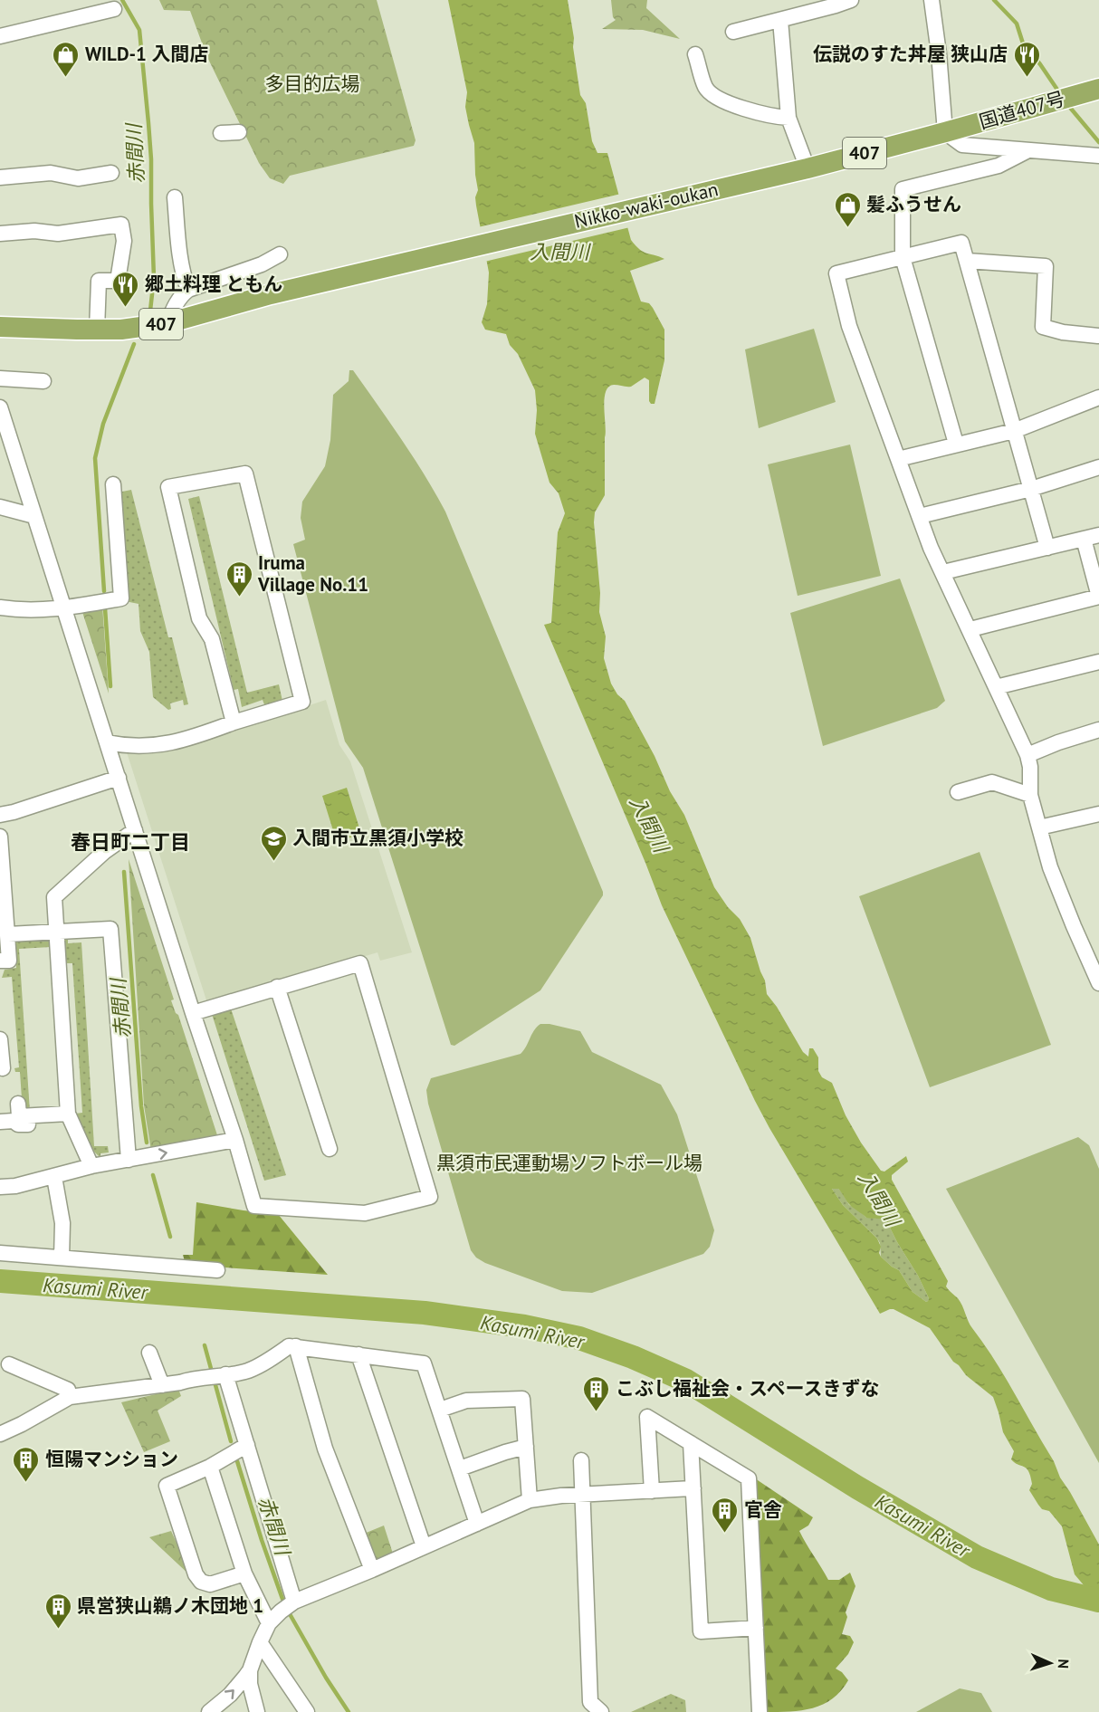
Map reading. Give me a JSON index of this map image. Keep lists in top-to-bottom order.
{
  "streets": {
    "highway": ["国道407号", "407", "Nikko-waki-oukan"]
  },
  "crossings": [
    ["国道407号", "Nikko-waki-oukan"]
  ],
  "districts": ["春日町二丁目"],
  "water": ["赤間川", "入間川", "Kasumi River"],
  "parks": ["多目的広場", "黒須市民運動場ソフトボール場"],
  "places": {
    "shop": ["WILD-1 入間店", "髪ふうせん"],
    "restaurant": ["伝説のすた丼屋 狭山店", "郷土料理 ともん"],
    "building": [
      "Iruma Village No.11",
      "こぶし福祉会・スペースきずな",
      "恒陽マンション",
      "官舎",
      "県営狭山鵜ノ木団地 1"
    ],
    "school or university": ["入間市立黒須小学校"]
  },
  "north": "right"
}
